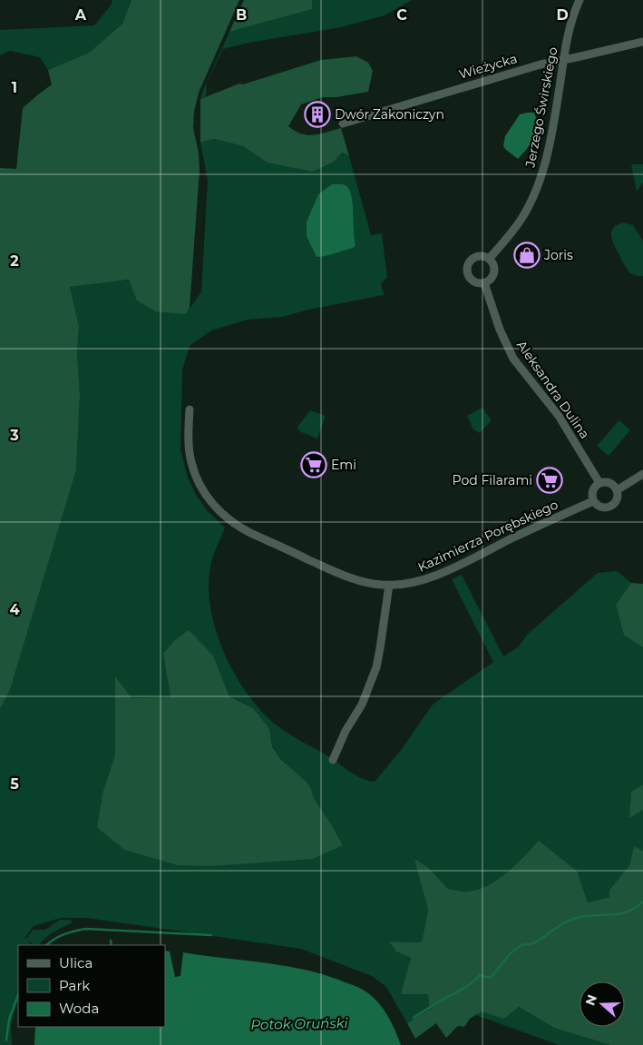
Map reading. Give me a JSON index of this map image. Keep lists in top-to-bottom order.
{
  "streets": {
    "street": [
      "Wieżycka",
      "Jerzego Świrskiego",
      "Aleksandra Dulina",
      "Kazimierza Porębskiego"
    ]
  },
  "crossings": [
    ["Wieżycka", "Jerzego Świrskiego"],
    ["Jerzego Świrskiego", "Aleksandra Dulina"],
    ["Aleksandra Dulina", "Kazimierza Porębskiego"]
  ],
  "water": ["Potok Oruński"],
  "places": {
    "building": ["Dwór Zakoniczyn"],
    "shop": ["Joris"],
    "supermarket": ["Emi", "Pod Filarami"]
  },
  "legend": ["Ulica", "Park", "Woda"],
  "north": "left",
  "grid": {
    "columns": [
      "A",
      "B",
      "C",
      "D"
    ],
    "rows": [
      "1",
      "2",
      "3",
      "4",
      "5"
    ]
  }
}
